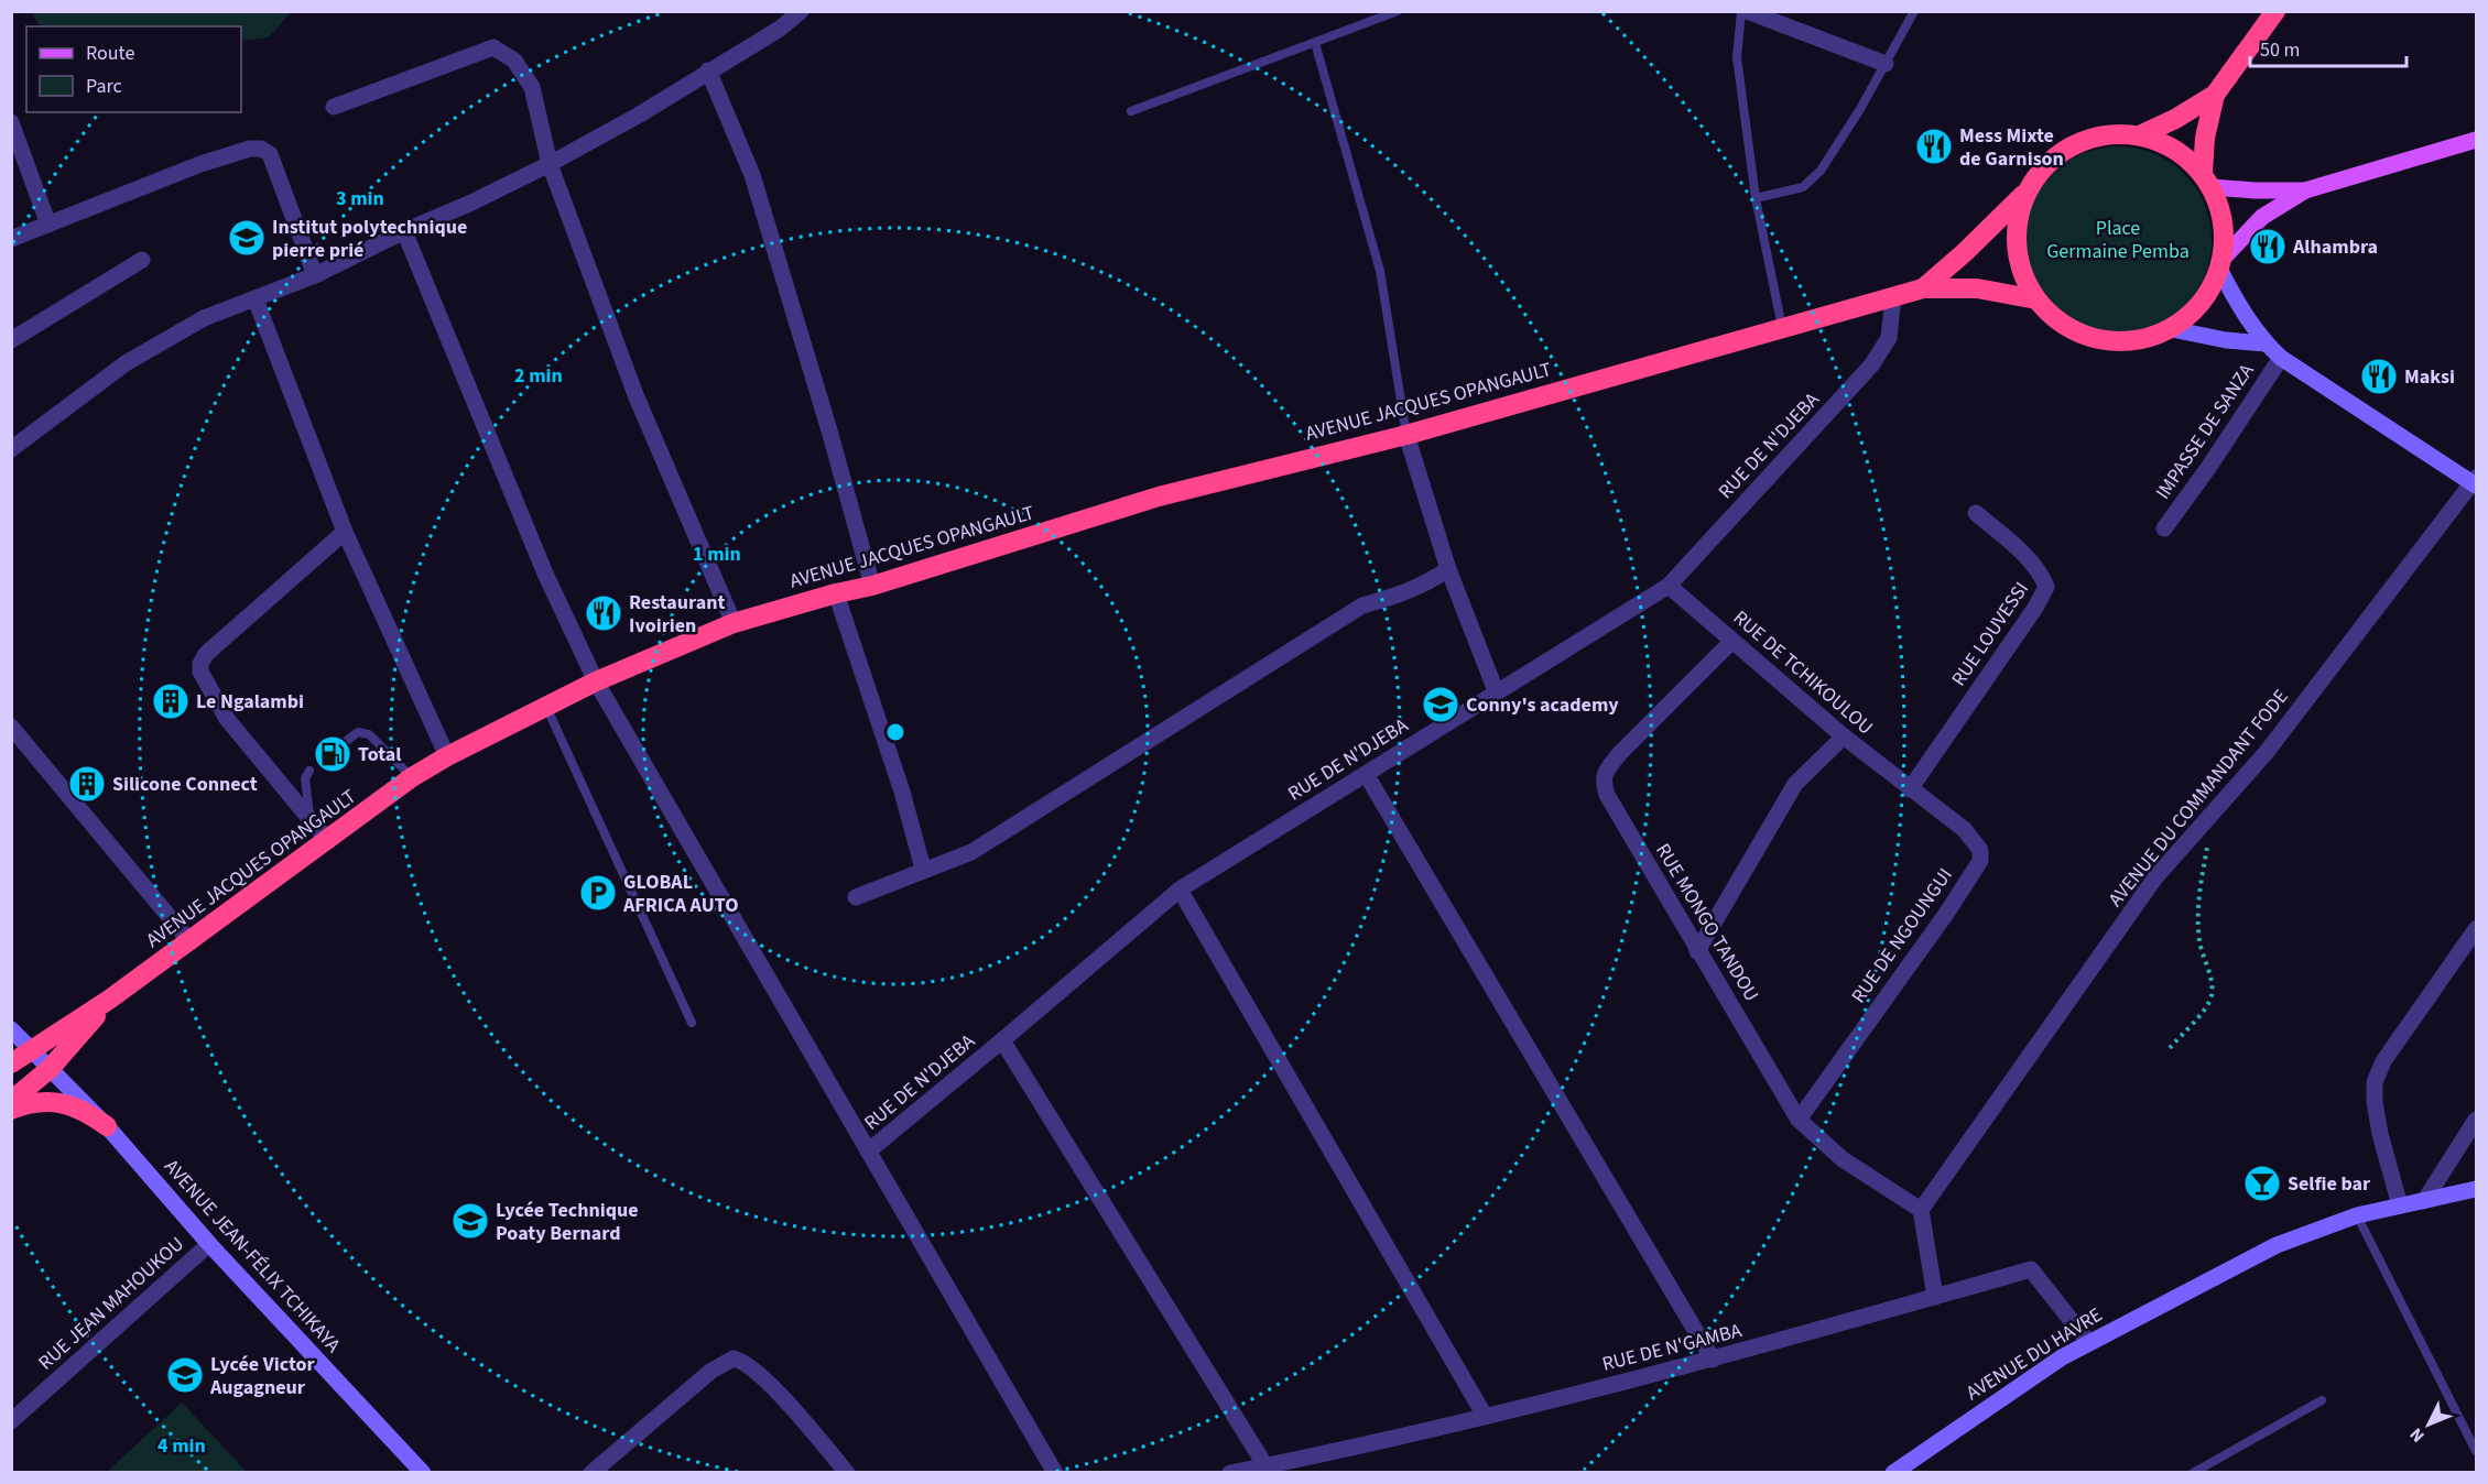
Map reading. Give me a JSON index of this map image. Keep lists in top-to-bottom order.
{
  "streets": {
    "highway": ["AVENUE JACQUES OPANGAULT"],
    "street": [
      "IMPASSE DE SANZA",
      "RUE DE N'DJEBA",
      "RUE LOUVESSI",
      "RUE DE TCHIKOULOU",
      "AVENUE DU COMMANDANT FODE",
      "RUE MONGO TANDOU",
      "RUE DE NGOUNGUI",
      "AVENUE JEAN-FÉLIX TCHIKAYA",
      "RUE JEAN MAHOUKOU",
      "RUE DE N'GAMBA",
      "AVENUE DU HAVRE"
    ]
  },
  "crossings": [
    ["AVENUE JACQUES OPANGAULT", "RUE DE N'DJEBA"],
    ["AVENUE JACQUES OPANGAULT", "AVENUE JEAN-FÉLIX TCHIKAYA"],
    ["RUE DE N'DJEBA", "RUE DE TCHIKOULOU"],
    ["RUE LOUVESSI", "RUE DE TCHIKOULOU"],
    ["RUE LOUVESSI", "RUE DE NGOUNGUI"],
    ["RUE DE TCHIKOULOU", "RUE MONGO TANDOU"],
    ["RUE DE TCHIKOULOU", "RUE DE NGOUNGUI"],
    ["AVENUE DU COMMANDANT FODE", "RUE MONGO TANDOU"],
    ["RUE MONGO TANDOU", "RUE DE NGOUNGUI"],
    ["AVENUE JEAN-FÉLIX TCHIKAYA", "RUE JEAN MAHOUKOU"],
    ["RUE DE N'GAMBA", "AVENUE DU HAVRE"]
  ],
  "parks": ["Place Germaine Pemba"],
  "places": {
    "restaurant": [
      "Mess Mixte de Garnison",
      "Alhambra",
      "Maksi",
      "Restaurant Ivoirien"
    ],
    "school or university": [
      "Institut polytechnique pierre prié",
      "Conny's academy",
      "Lycée Technique Poaty Bernard",
      "Lycée Victor Augagneur"
    ],
    "building": ["Le Ngalambi", "Silicone Connect"],
    "fuel station": ["Total"],
    "parking": ["GLOBAL AFRICA AUTO"],
    "bar": ["Selfie bar"]
  },
  "legend": ["Route", "Parc"],
  "scale_bar": "50 m",
  "north": "bottom left",
  "rings": [
    "3 min",
    "2 min",
    "1 min",
    "4 min"
  ]
}
